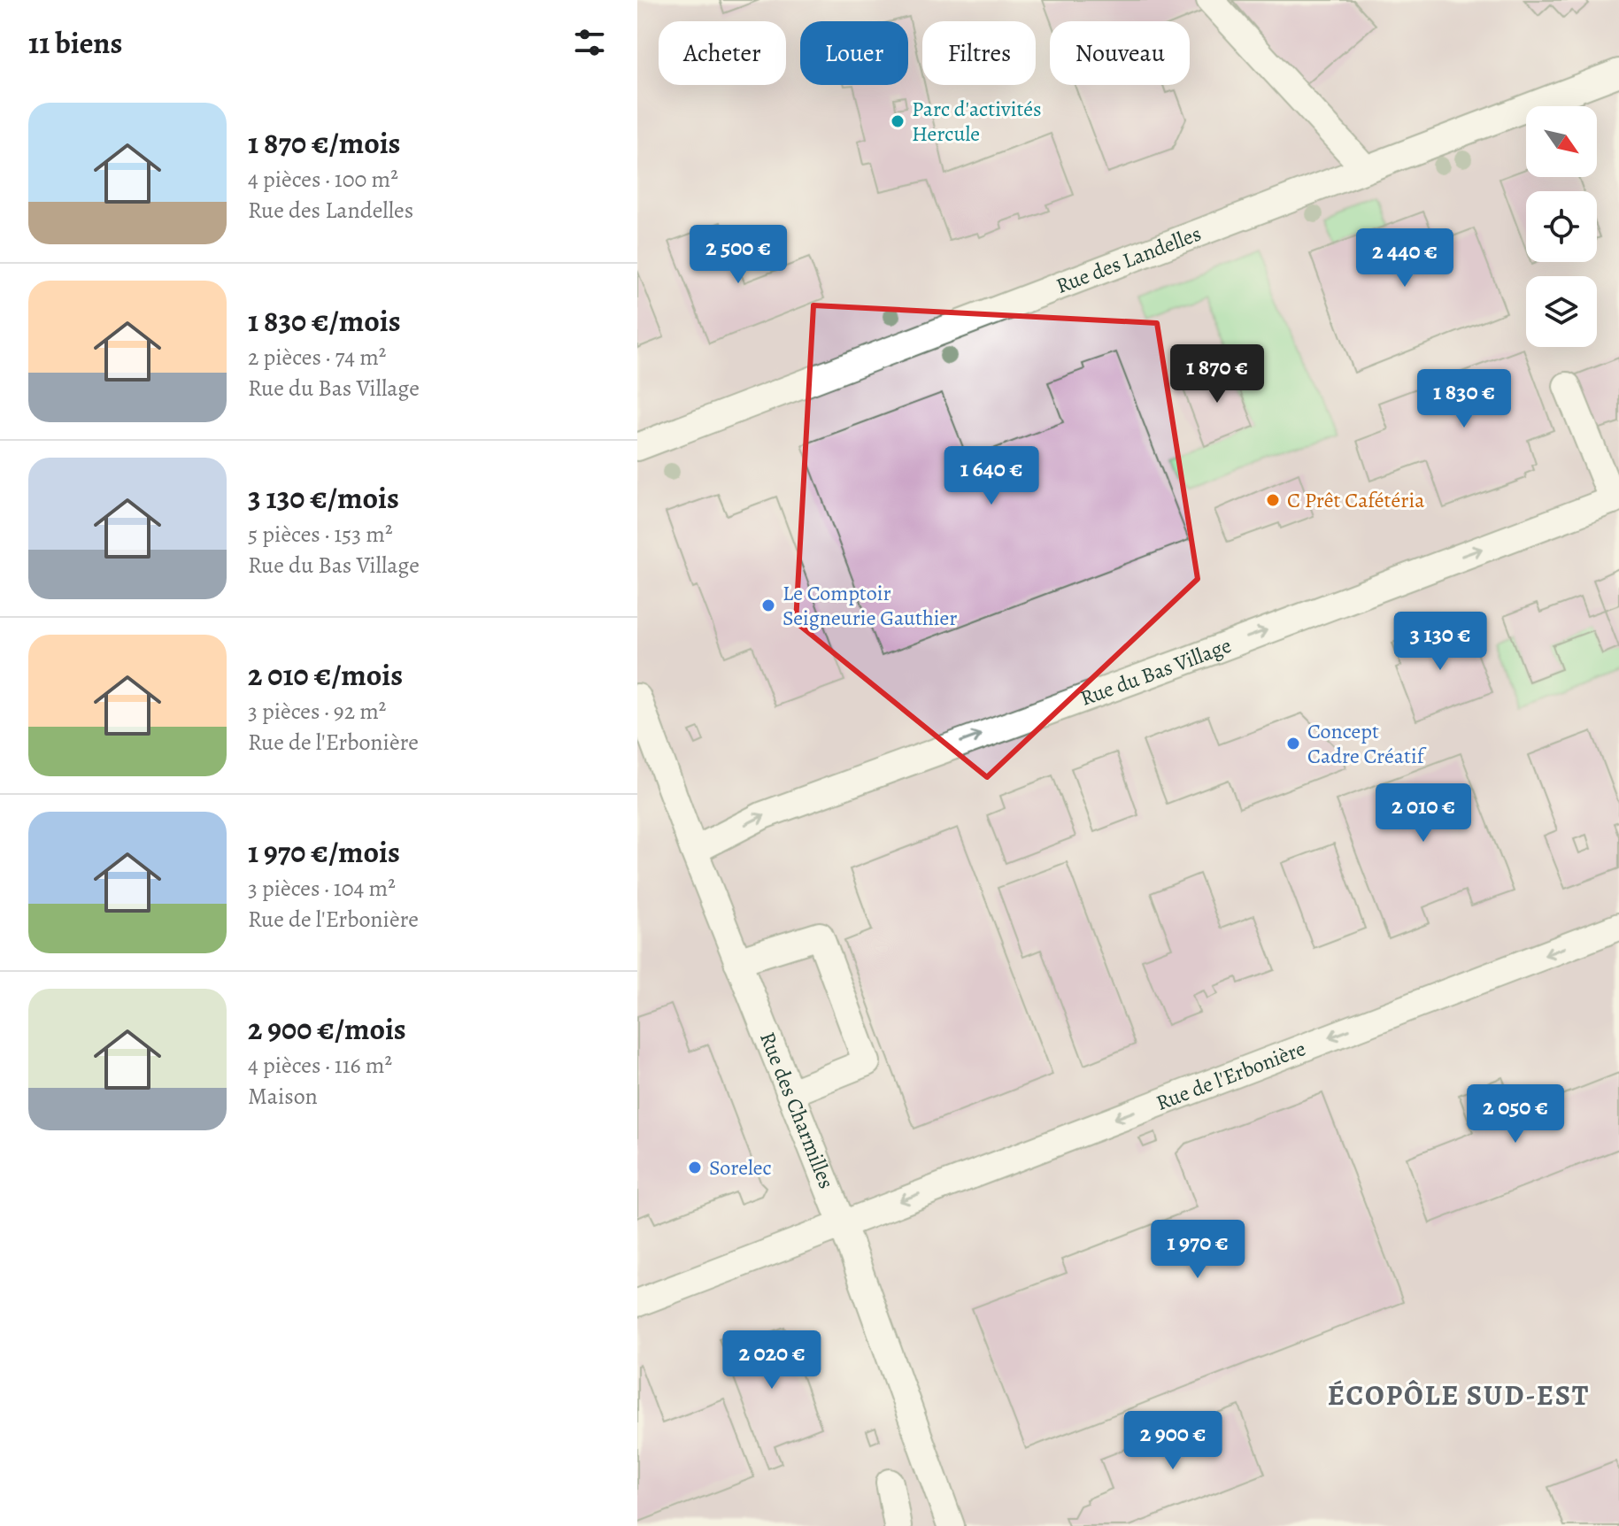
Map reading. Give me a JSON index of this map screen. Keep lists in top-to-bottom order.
{
  "streets": {
    "street": [
      "Rue des Landelles",
      "Rue du Bas Village",
      "Rue de l'Erbonière",
      "Rue des Charmilles"
    ]
  },
  "crossings": [
    ["Rue du Bas Village", "Rue des Charmilles"],
    ["Rue de l'Erbonière", "Rue des Charmilles"]
  ],
  "one_way": ["Rue du Bas Village", "Rue de l'Erbonière"],
  "districts": ["ÉCOPÔLE SUD-EST"],
  "places": [
    "Parc d'activités Hercule",
    "C Prêt Cafétéria",
    "Le Comptoir Seigneurie Gauthier",
    "Concept Cadre Créatif",
    "Sorelec"
  ],
  "north": "bottom right",
  "page": {
    "heading": "11 biens",
    "chip": [
      "Acheter",
      "Louer",
      "Filtres",
      "Nouveau"
    ],
    "list": [
      {
        "name": "1 870 €/mois",
        "note": "4 pièces · 100 m² · Rue des Landelles"
      },
      {
        "name": "1 830 €/mois",
        "note": "2 pièces · 74 m² · Rue du Bas Village"
      },
      {
        "name": "3 130 €/mois",
        "note": "5 pièces · 153 m² · Rue du Bas Village"
      },
      {
        "name": "2 010 €/mois",
        "note": "3 pièces · 92 m² · Rue de l'Erbonière"
      },
      {
        "name": "1 970 €/mois",
        "note": "3 pièces · 104 m² · Rue de l'Erbonière"
      },
      {
        "name": "2 900 €/mois",
        "note": "4 pièces · 116 m² · Maison"
      }
    ],
    "price": [
      "2 500 €",
      "2 440 €",
      "1 870 €",
      "1 830 €",
      "1 640 €",
      "3 130 €",
      "2 010 €",
      "2 050 €",
      "1 970 €",
      "2 020 €",
      "2 900 €"
    ]
  }
}
